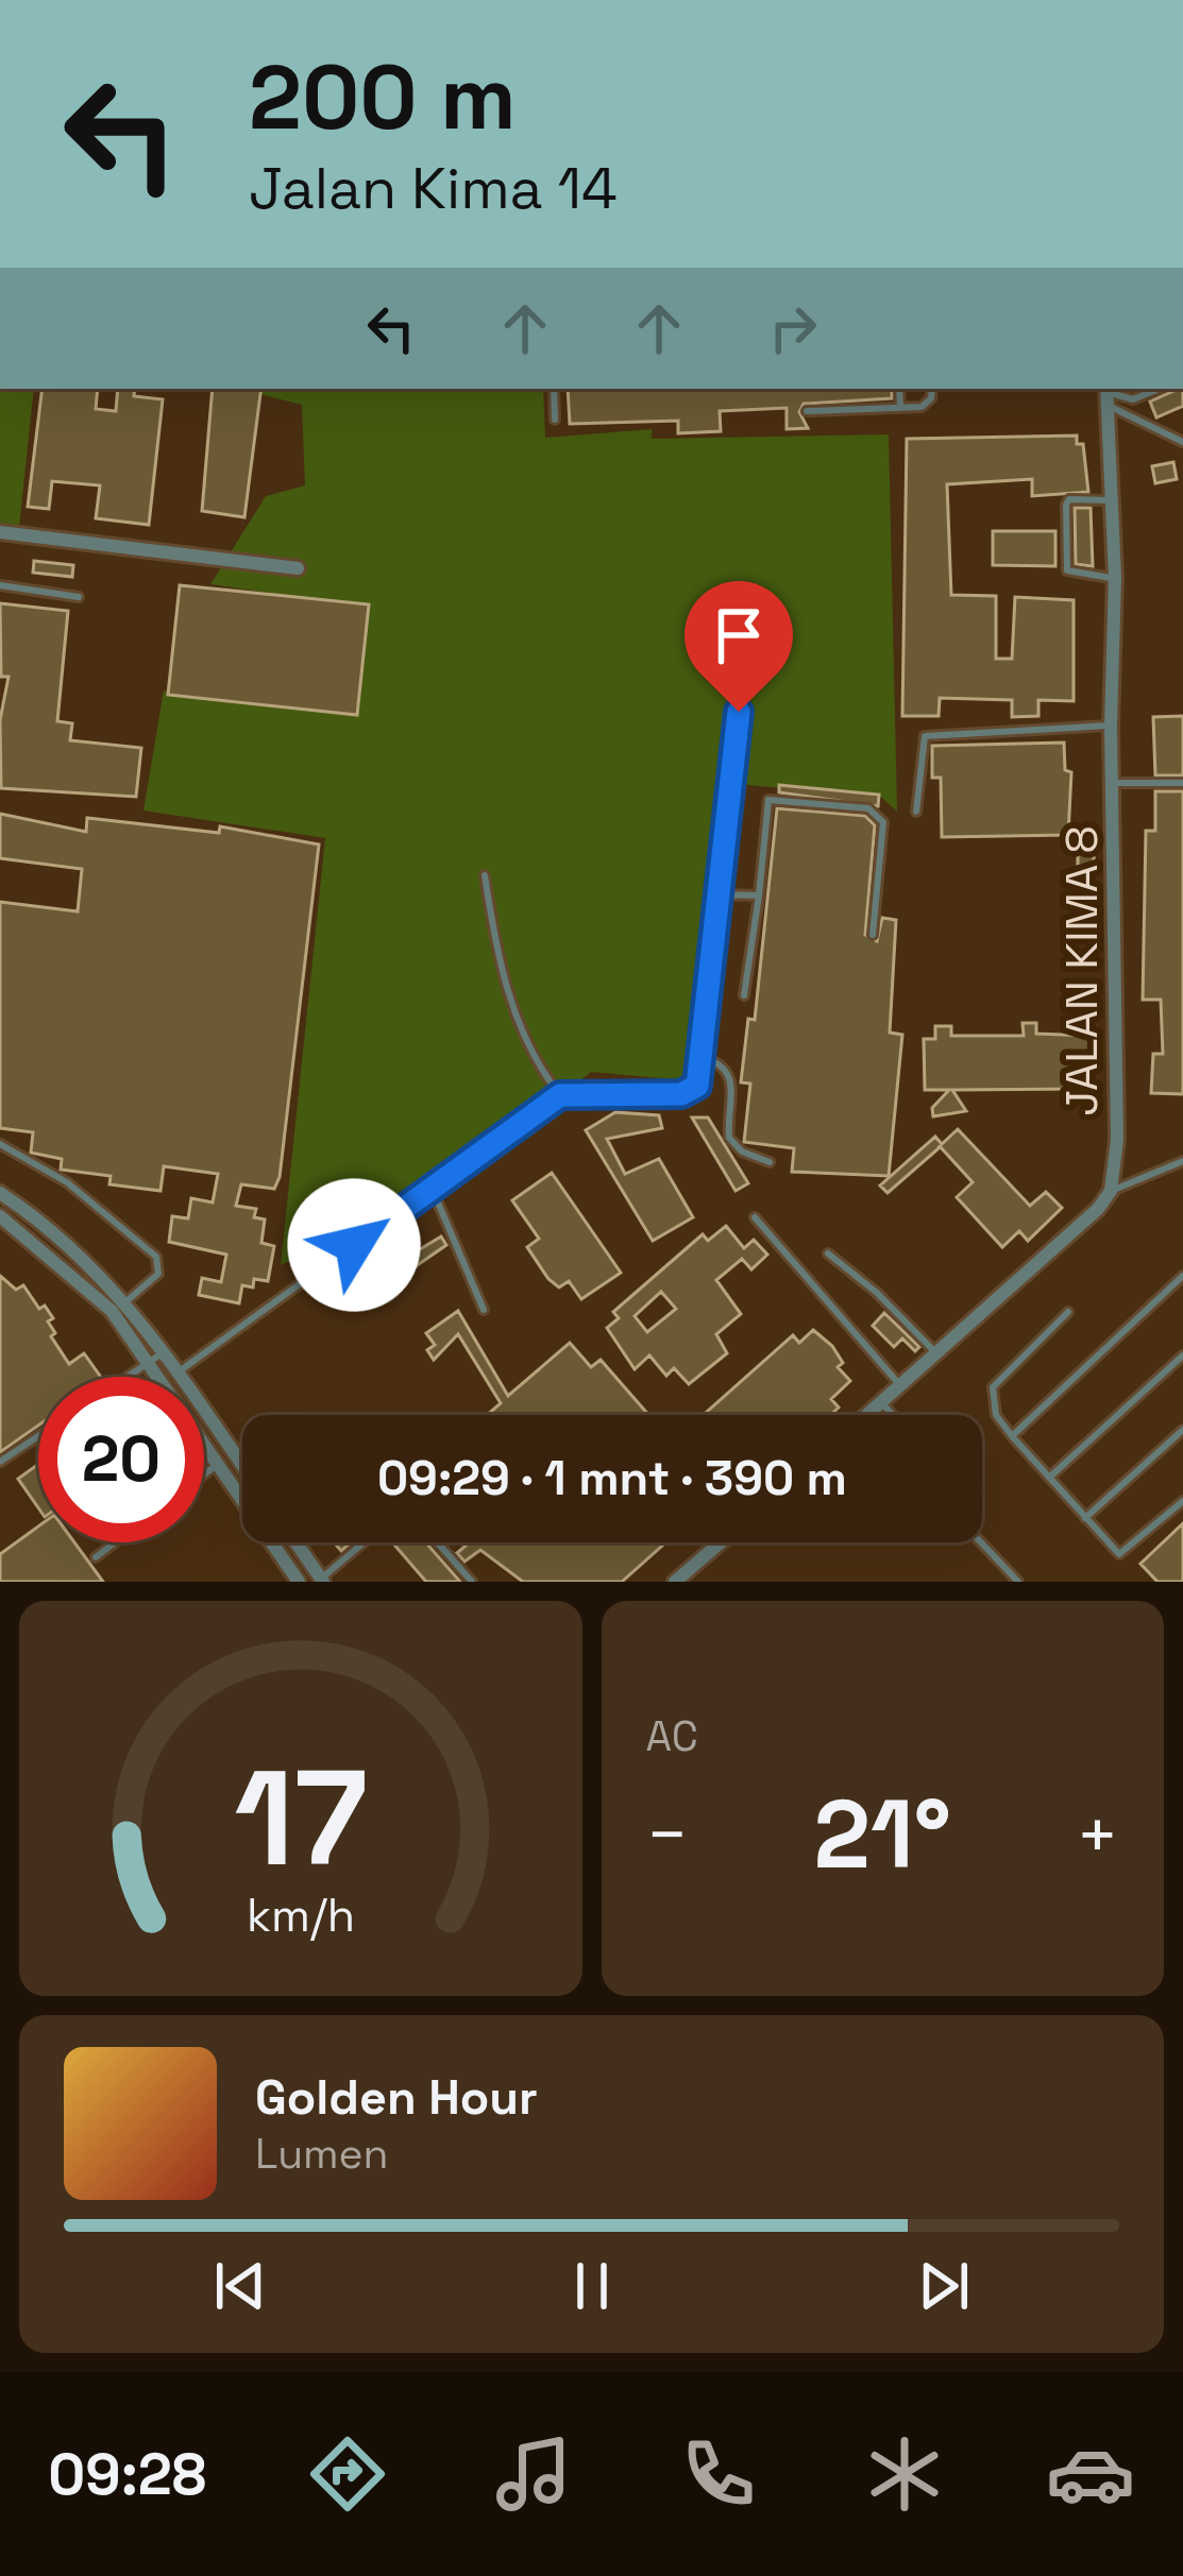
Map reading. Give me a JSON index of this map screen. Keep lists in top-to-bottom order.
{
  "streets": {
    "street": ["JALAN KIMA 8"]
  },
  "page": {
    "turn": ["200 m", "Jalan Kima 14"],
    "limit": "20",
    "trip": "09:29 · 1 mnt · 390 m",
    "tile": "AC",
    "heat": ["−", "21°", "+"],
    "song": ["Golden Hour", "Lumen"],
    "tabs": "09:28",
    "gauge": ["17", "km/h"]
  }
}
